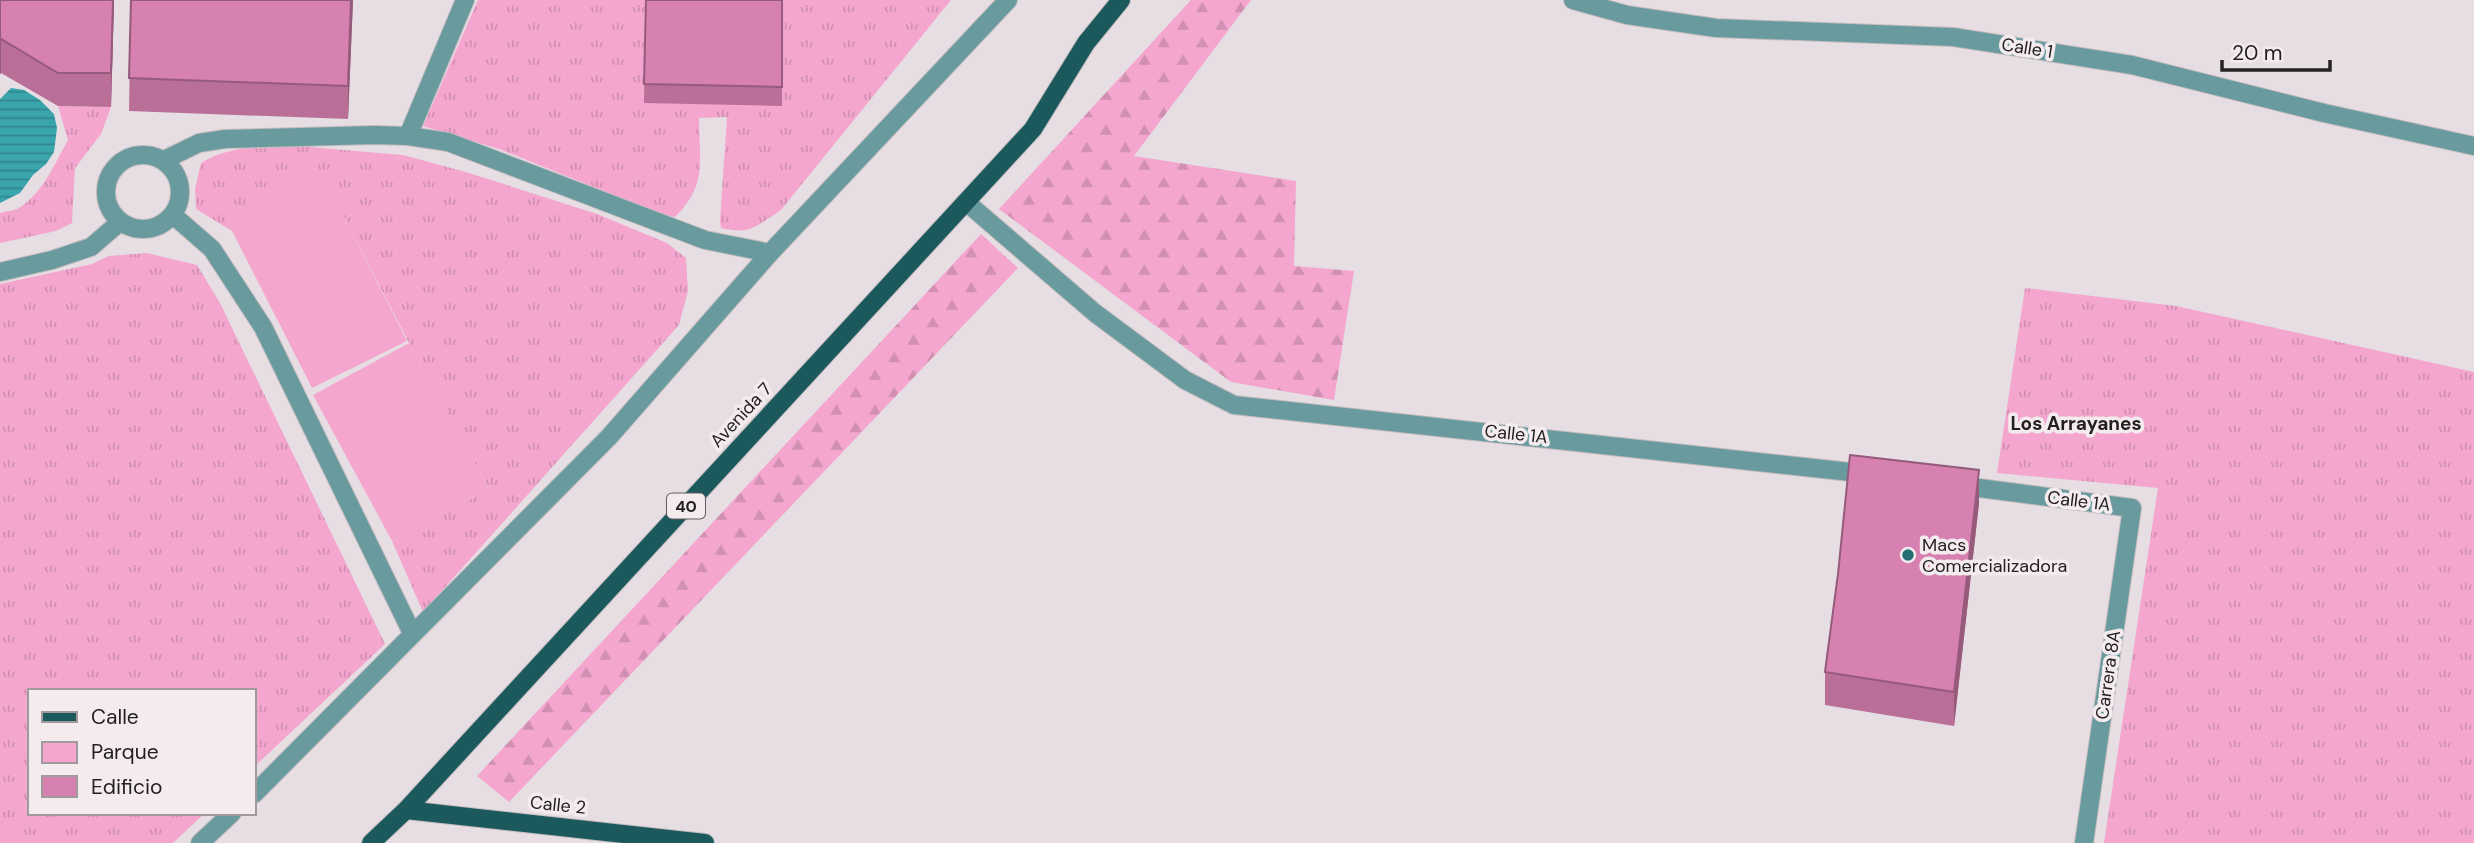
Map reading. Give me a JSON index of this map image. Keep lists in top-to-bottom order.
{
  "streets": {
    "main road": ["Avenida 7", "40", "Calle 2"],
    "street": ["Calle 1", "Calle 1A", "Carrera 8A"]
  },
  "crossings": [
    ["Avenida 7", "Calle 1A"],
    ["Avenida 7", "Calle 2"],
    ["Calle 1A", "Carrera 8A"]
  ],
  "districts": ["Los Arrayanes"],
  "places": ["Macs Comercializadora"],
  "legend": ["Calle", "Parque", "Edificio"],
  "scale_bar": "20 m"
}
